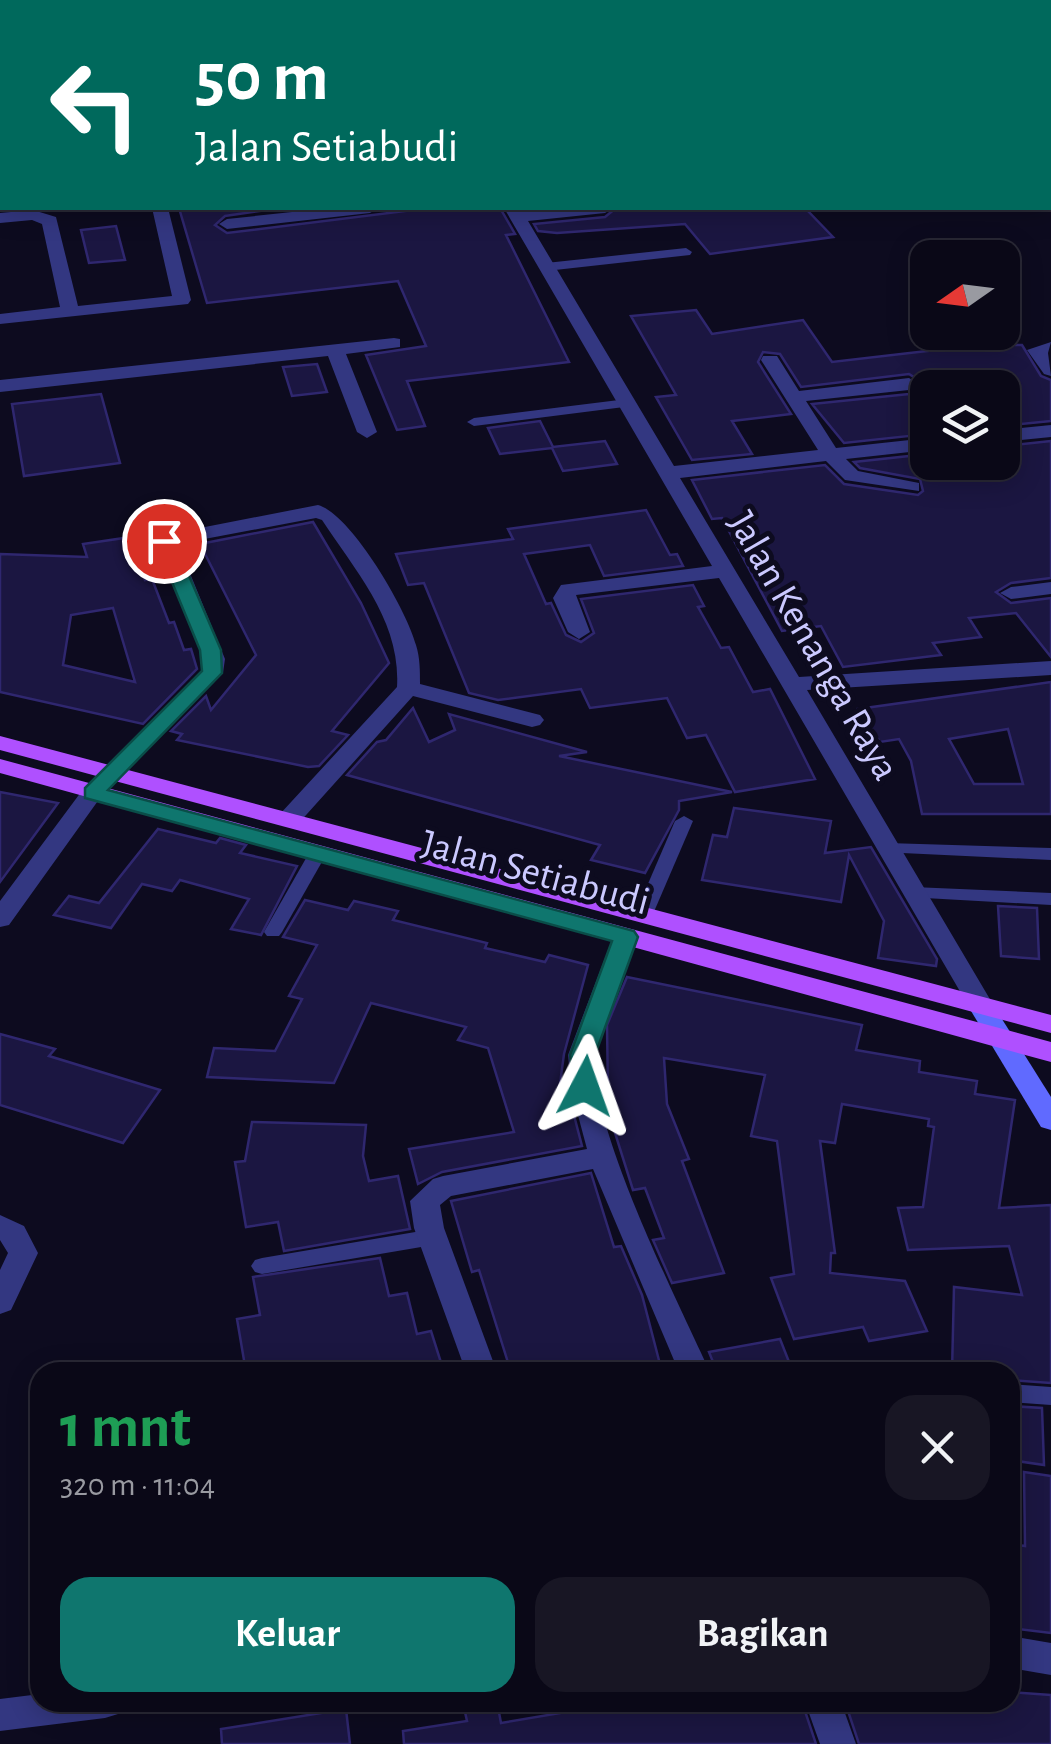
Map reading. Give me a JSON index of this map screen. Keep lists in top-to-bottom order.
{
  "streets": {
    "main road": ["Jalan Setiabudi"],
    "street": ["Jalan Kenanga Raya"]
  },
  "crossings": [
    ["Jalan Kenanga Raya", "Jalan Setiabudi"]
  ],
  "north": "left",
  "page": {
    "turn": ["50 m", "Jalan Setiabudi"],
    "heading": ["1 mnt", "320 m · 11:04"],
    "buttons": ["Keluar", "Bagikan"]
  }
}
